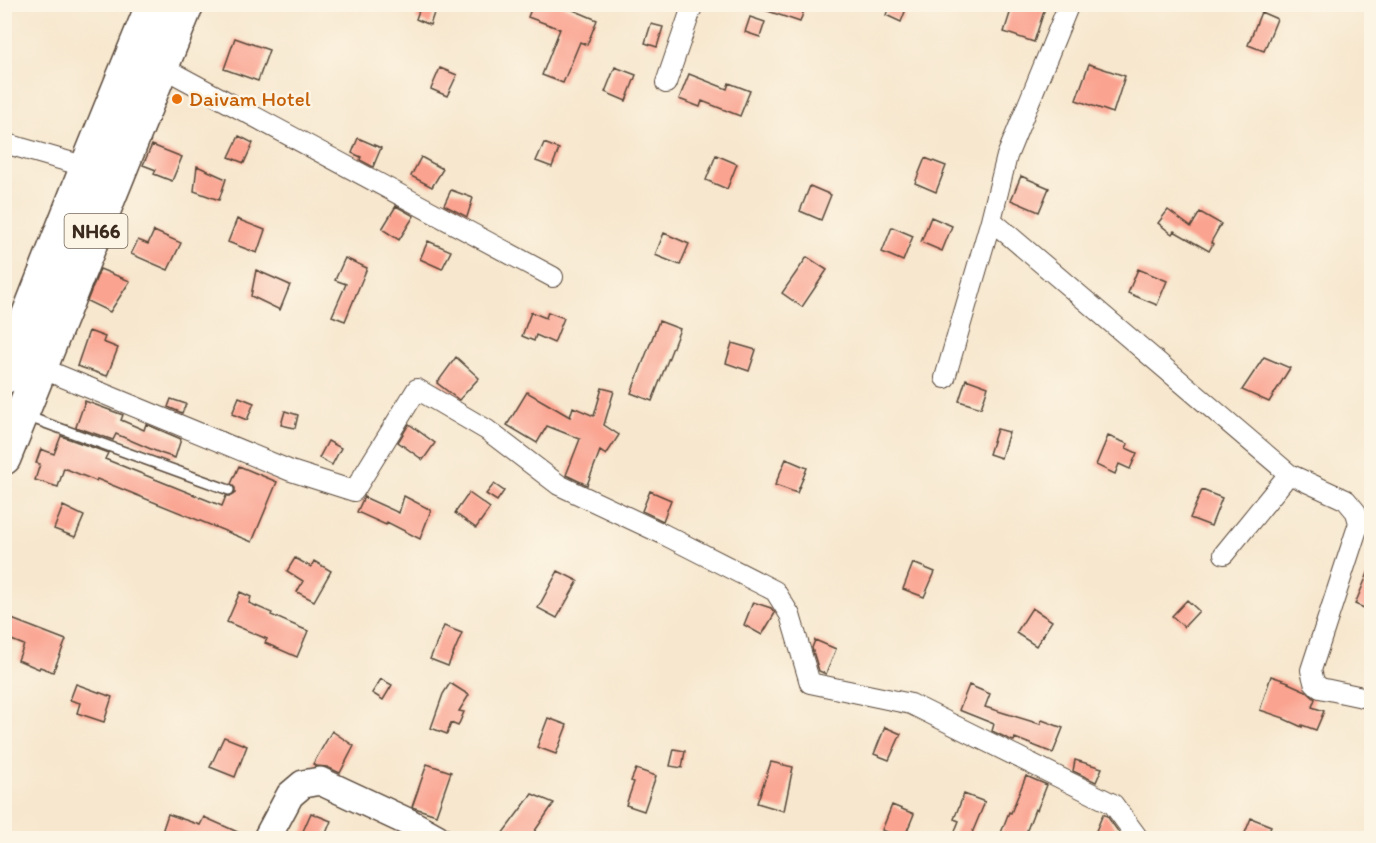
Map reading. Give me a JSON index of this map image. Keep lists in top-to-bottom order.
{
  "streets": {
    "highway": ["NH66"]
  },
  "places": ["Daivam Hotel"]
}
